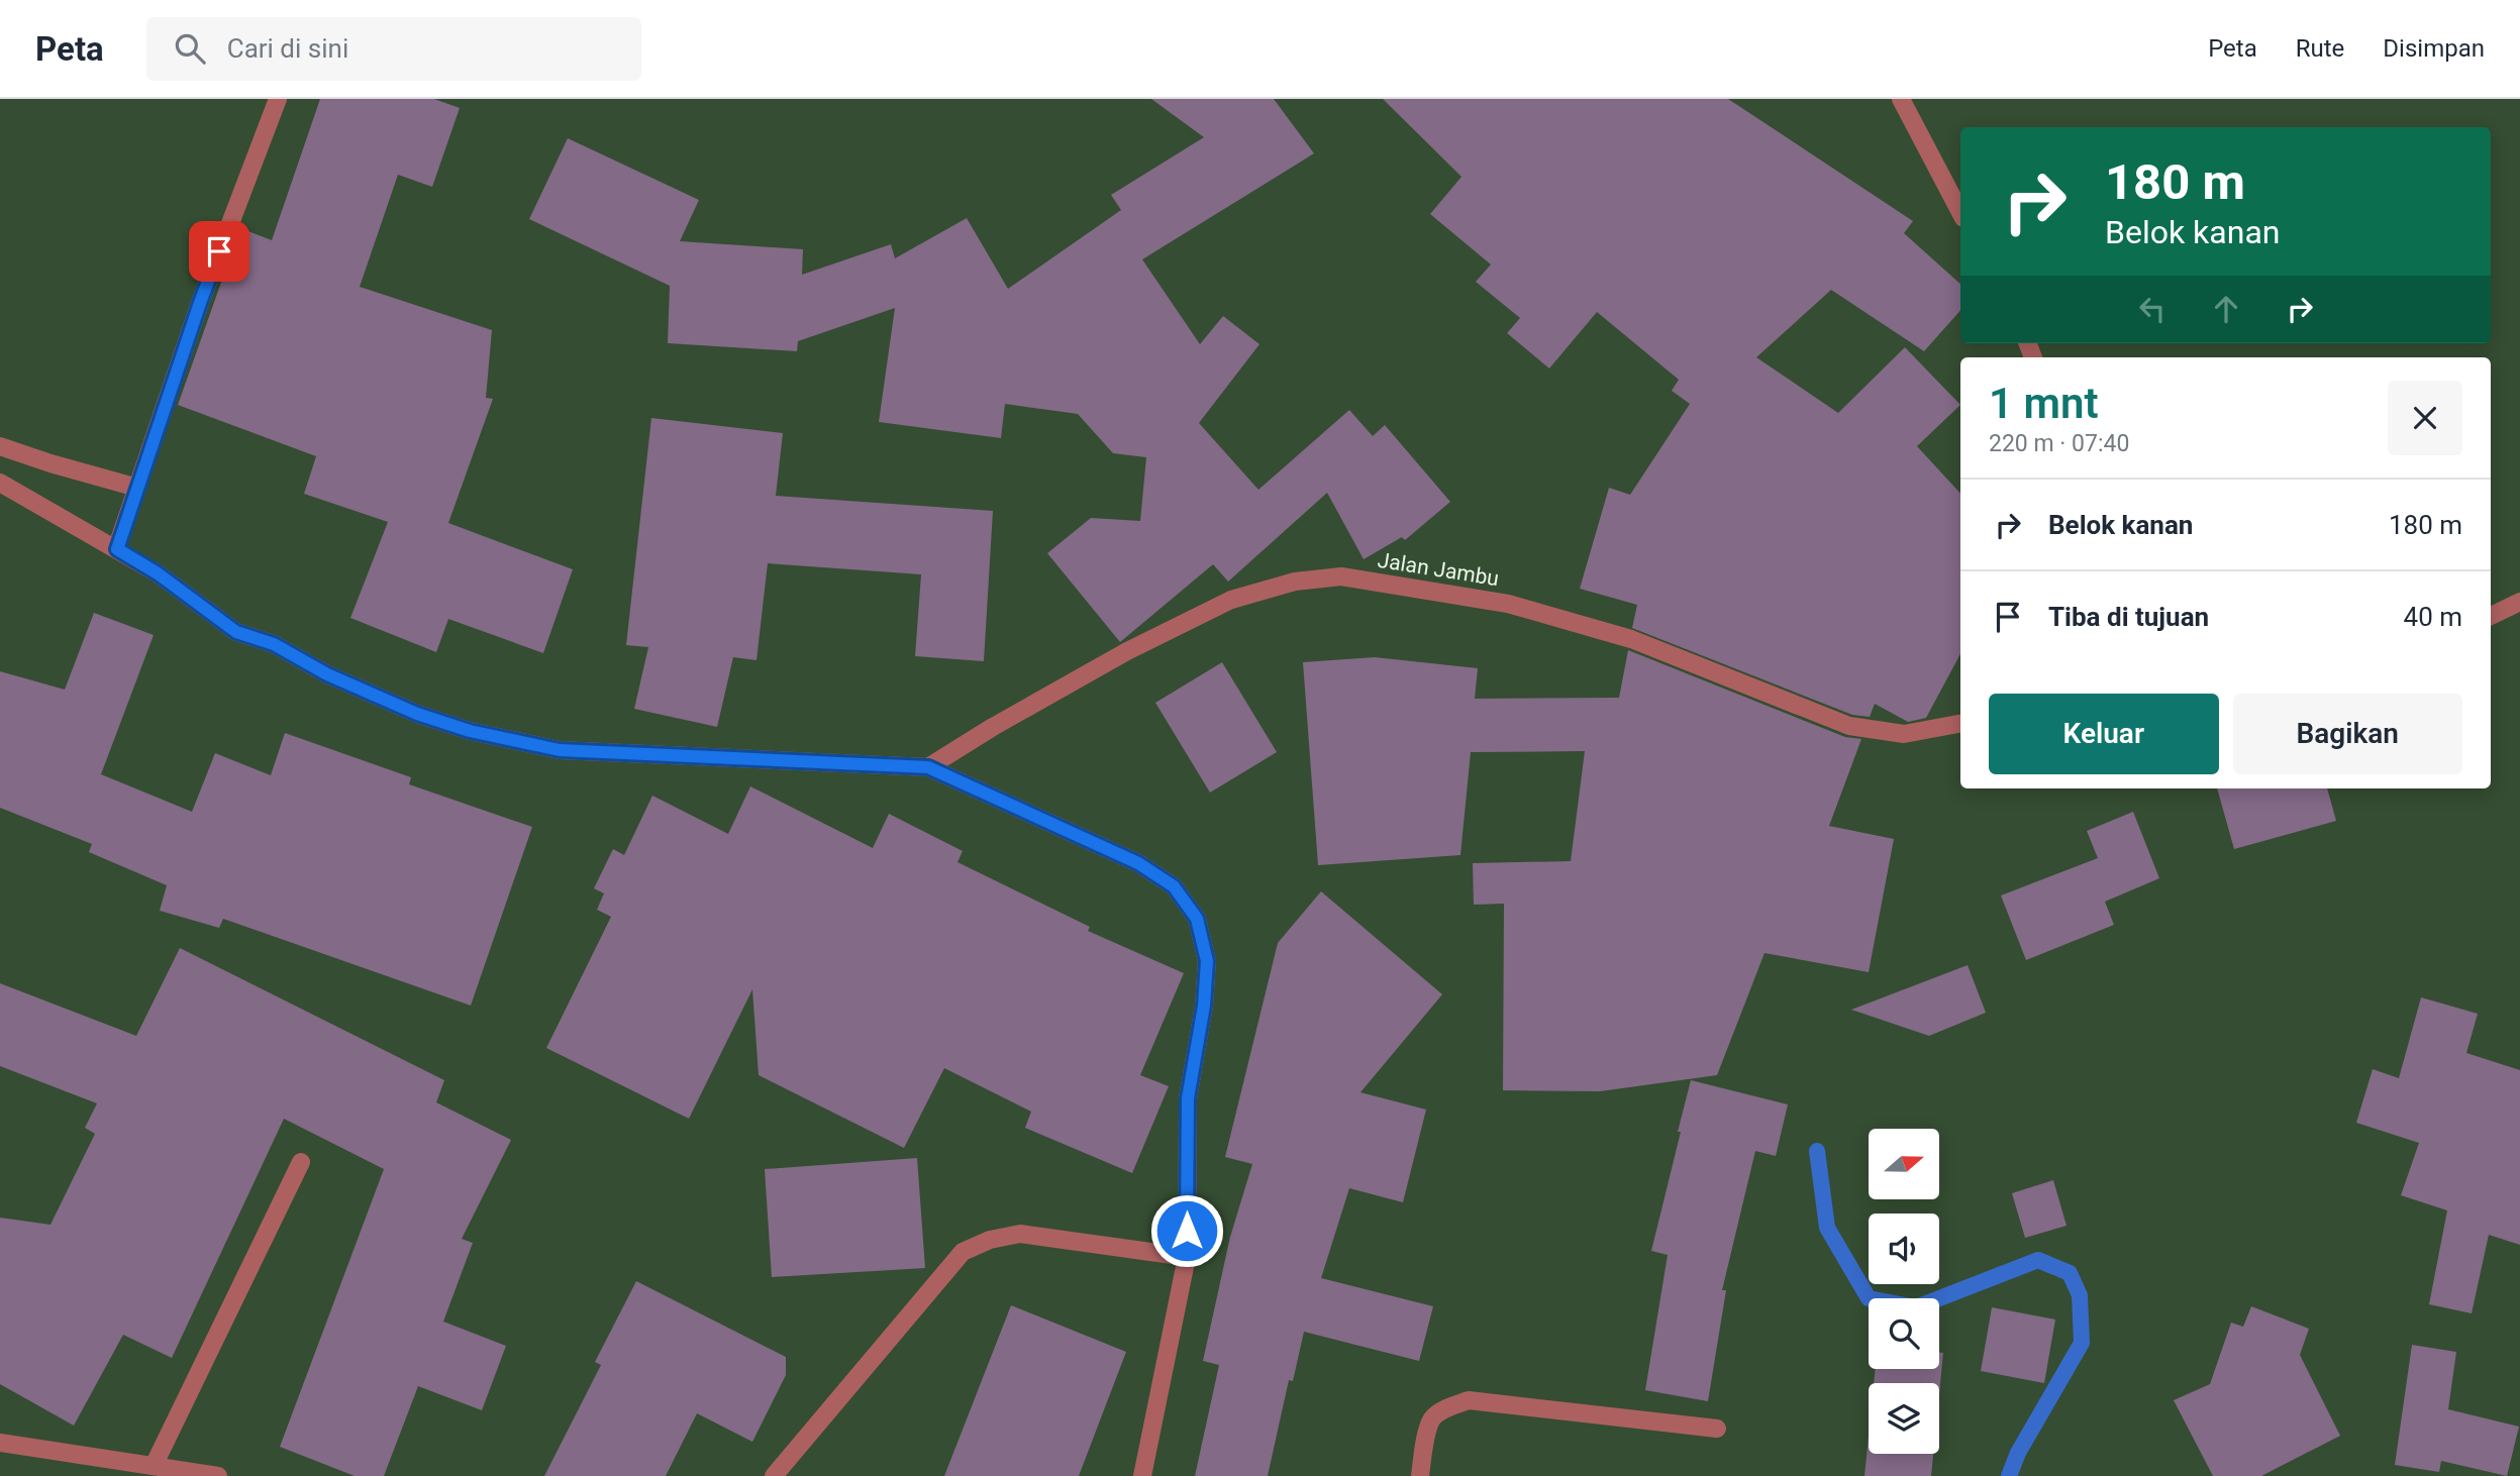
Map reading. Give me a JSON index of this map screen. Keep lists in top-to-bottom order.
{
  "streets": {
    "street": ["Jalan Jambu"]
  },
  "north": "right",
  "page": {
    "header": "Peta",
    "search": "Cari di sini",
    "nav": ["Peta", "Rute", "Disimpan"],
    "turn": ["180 m", "Belok kanan"],
    "heading": ["1 mnt", "220 m · 07:40"],
    "list": [
      {
        "name": "Belok kanan",
        "value": "180 m"
      },
      {
        "name": "Tiba di tujuan",
        "value": "40 m"
      }
    ],
    "buttons": ["Keluar", "Bagikan"]
  }
}
